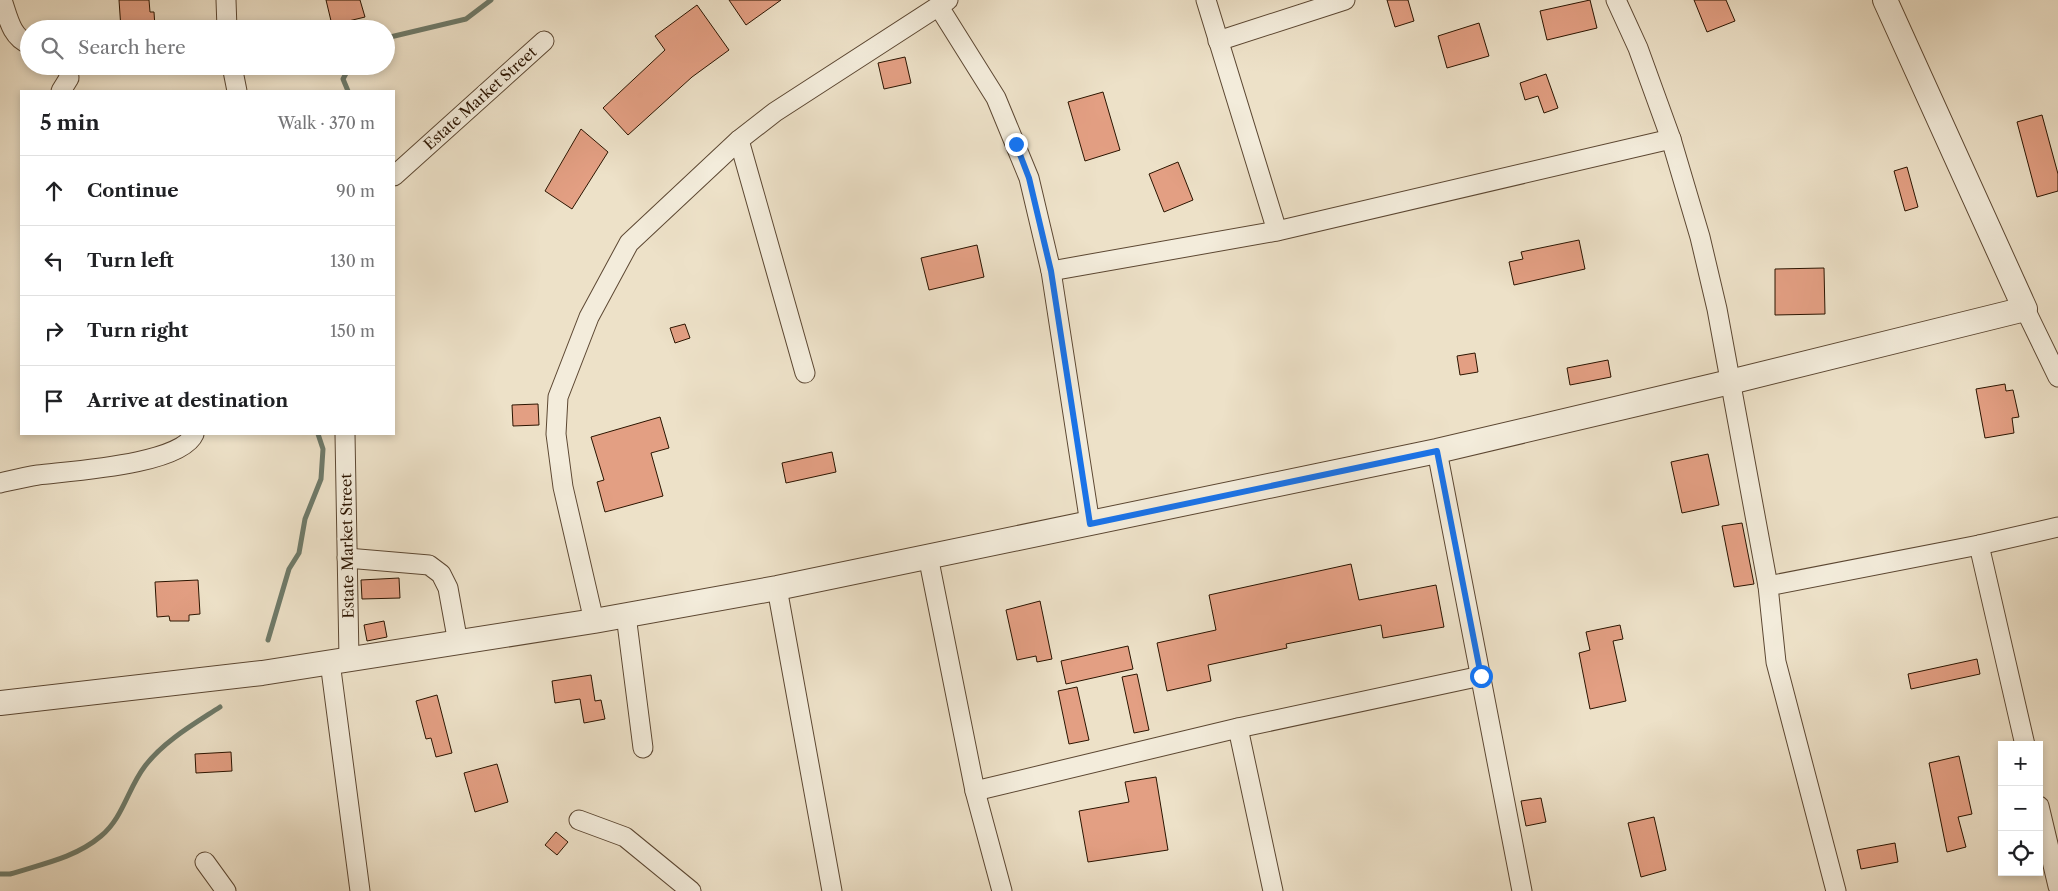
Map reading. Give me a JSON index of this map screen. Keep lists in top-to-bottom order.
{
  "streets": {
    "street": ["Estate Market Street"]
  },
  "page": {
    "search": "Search here",
    "heading": ["5 min", "Walk · 370 m"],
    "list": [
      ["Continue", "90 m"],
      ["Turn left", "130 m"],
      ["Turn right", "150 m"],
      "Arrive at destination"
    ],
    "map_buttons": ["+", "−"]
  }
}
